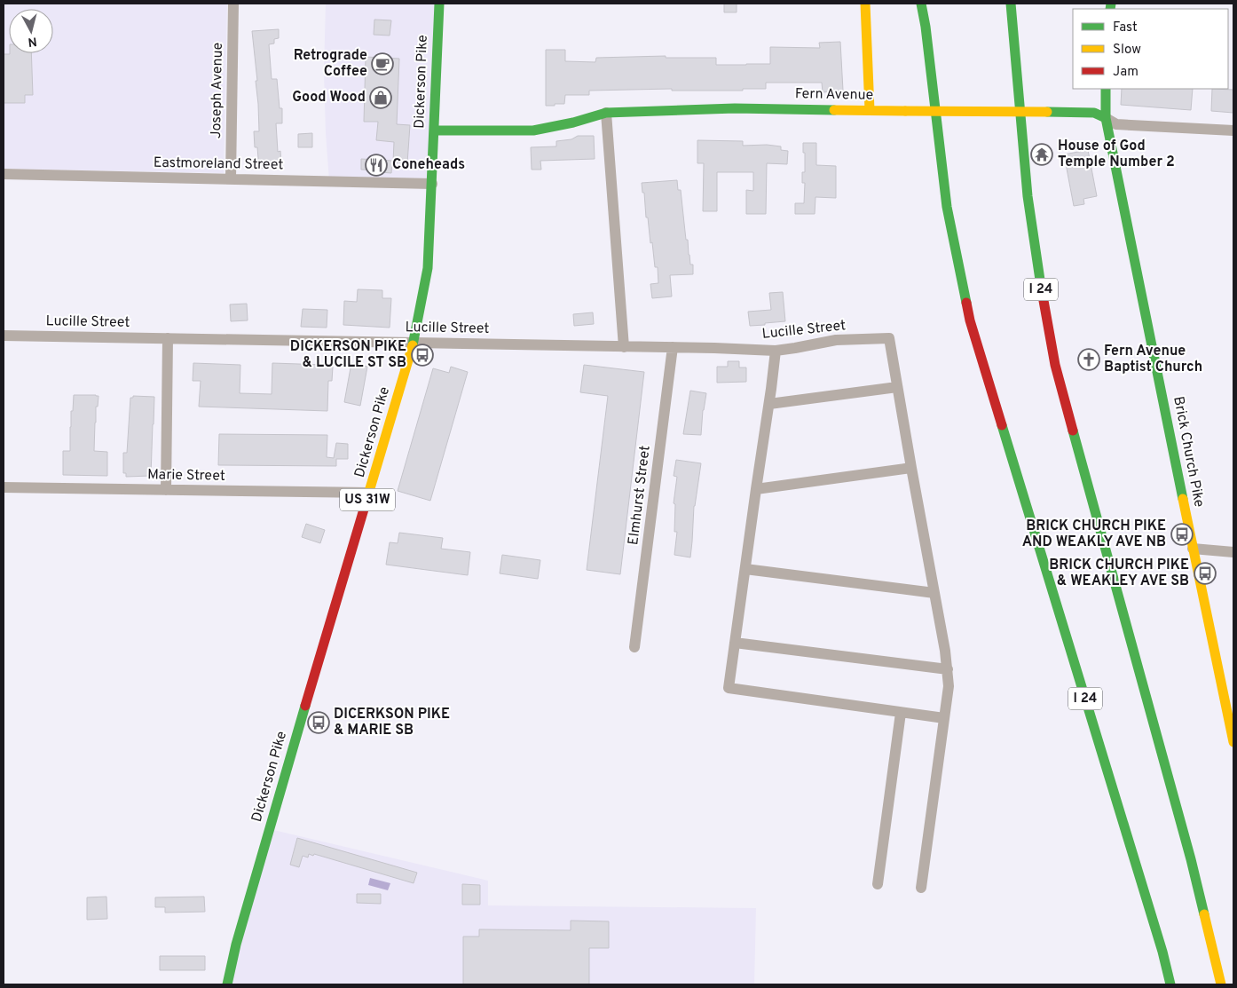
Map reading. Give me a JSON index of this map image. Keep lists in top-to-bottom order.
{
  "streets": {
    "main road": [
      "Dickerson Pike",
      "Fern Avenue",
      "I 24",
      "Brick Church Pike",
      "US 31W"
    ],
    "street": [
      "Joseph Avenue",
      "Eastmoreland Street",
      "Lucille Street",
      "Marie Street",
      "Elmhurst Street"
    ]
  },
  "crossings": [
    ["Dickerson Pike", "Fern Avenue"],
    ["Dickerson Pike", "Eastmoreland Street"],
    ["Dickerson Pike", "Lucille Street"],
    ["Dickerson Pike", "Marie Street"],
    ["Joseph Avenue", "Eastmoreland Street"],
    ["Fern Avenue", "Brick Church Pike"],
    ["Lucille Street", "Elmhurst Street"]
  ],
  "places": {
    "cafe": ["Retrograde Coffee"],
    "shop": ["Good Wood"],
    "temple": ["House of God Temple Number 2"],
    "restaurant": ["Coneheads"],
    "bus stop": [
      "DICKERSON PIKE & LUCILE ST SB",
      "BRICK CHURCH PIKE AND WEAKLY AVE NB",
      "BRICK CHURCH PIKE & WEAKLEY AVE SB",
      "DICERKSON PIKE & MARIE SB"
    ],
    "church": ["Fern Avenue Baptist Church"]
  },
  "legend": ["Fast", "Slow", "Jam"],
  "north": "bottom"
}
